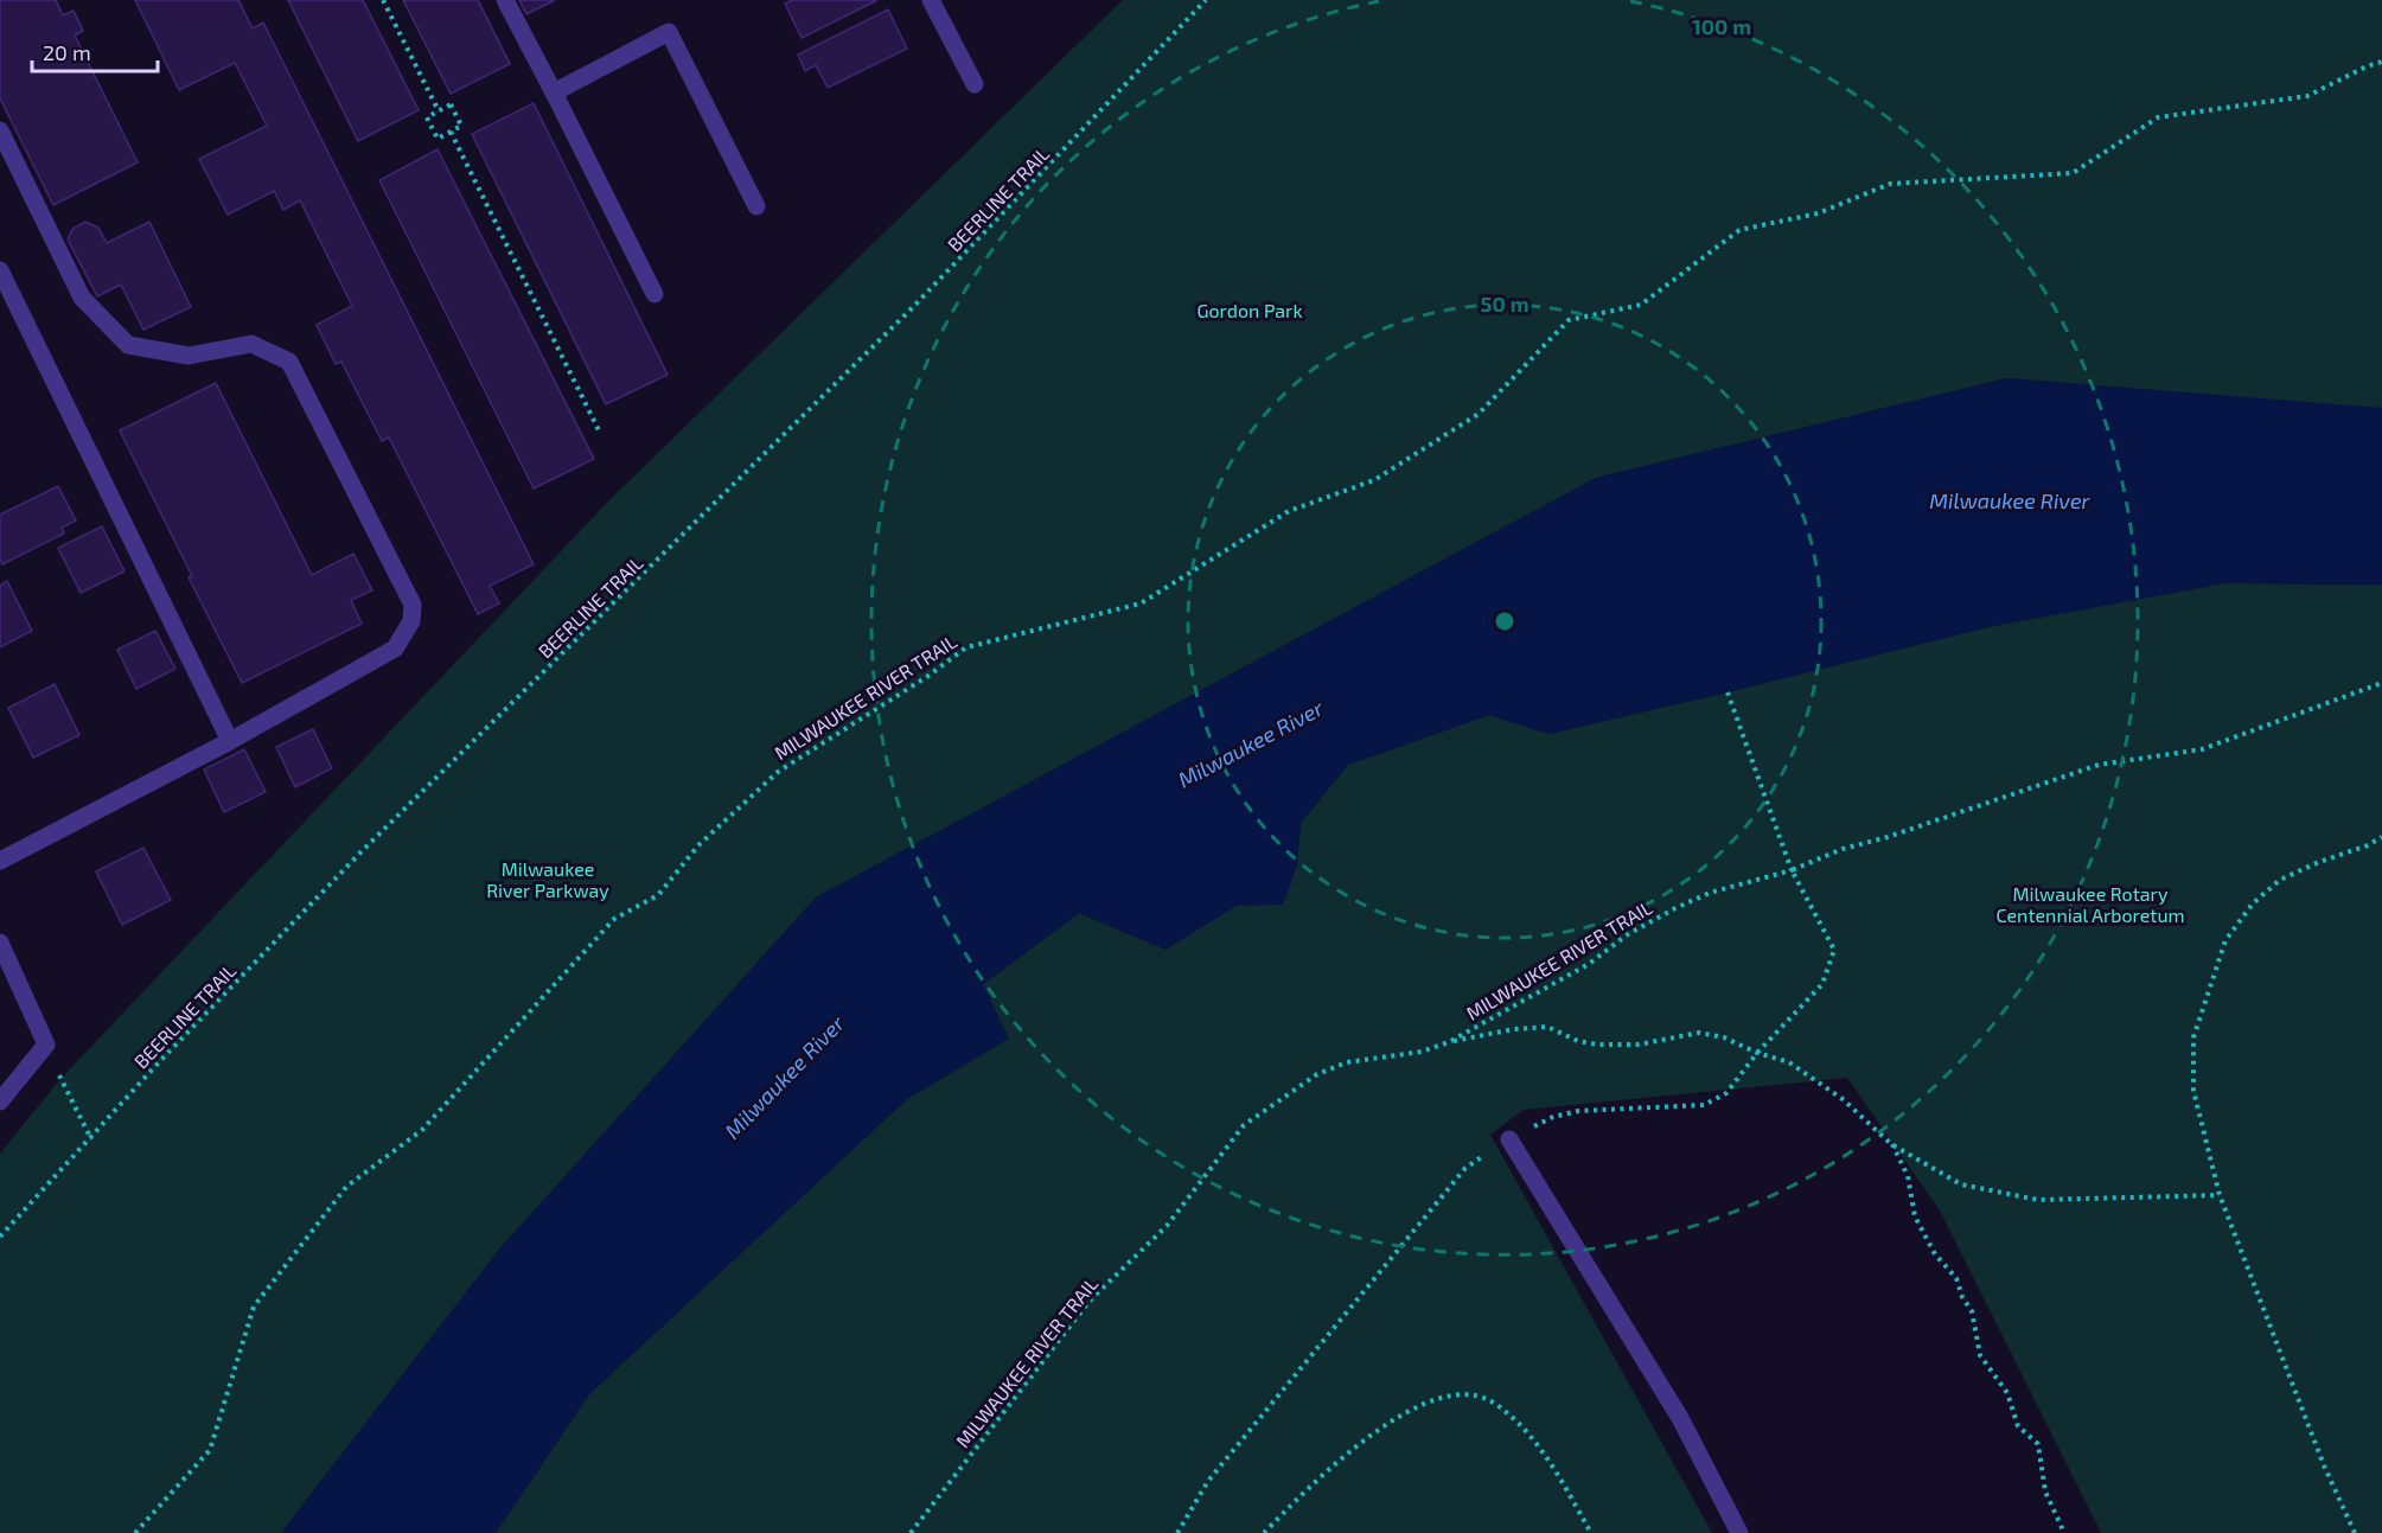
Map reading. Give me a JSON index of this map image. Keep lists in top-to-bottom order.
{
  "streets": {
    "path": ["BEERLINE TRAIL", "MILWAUKEE RIVER TRAIL"]
  },
  "water": ["Milwaukee River"],
  "parks": ["Gordon Park", "Milwaukee River Parkway", "Milwaukee Rotary Centennial Arboretum"],
  "scale_bar": "20 m",
  "rings": ["100 m", "50 m"]
}
